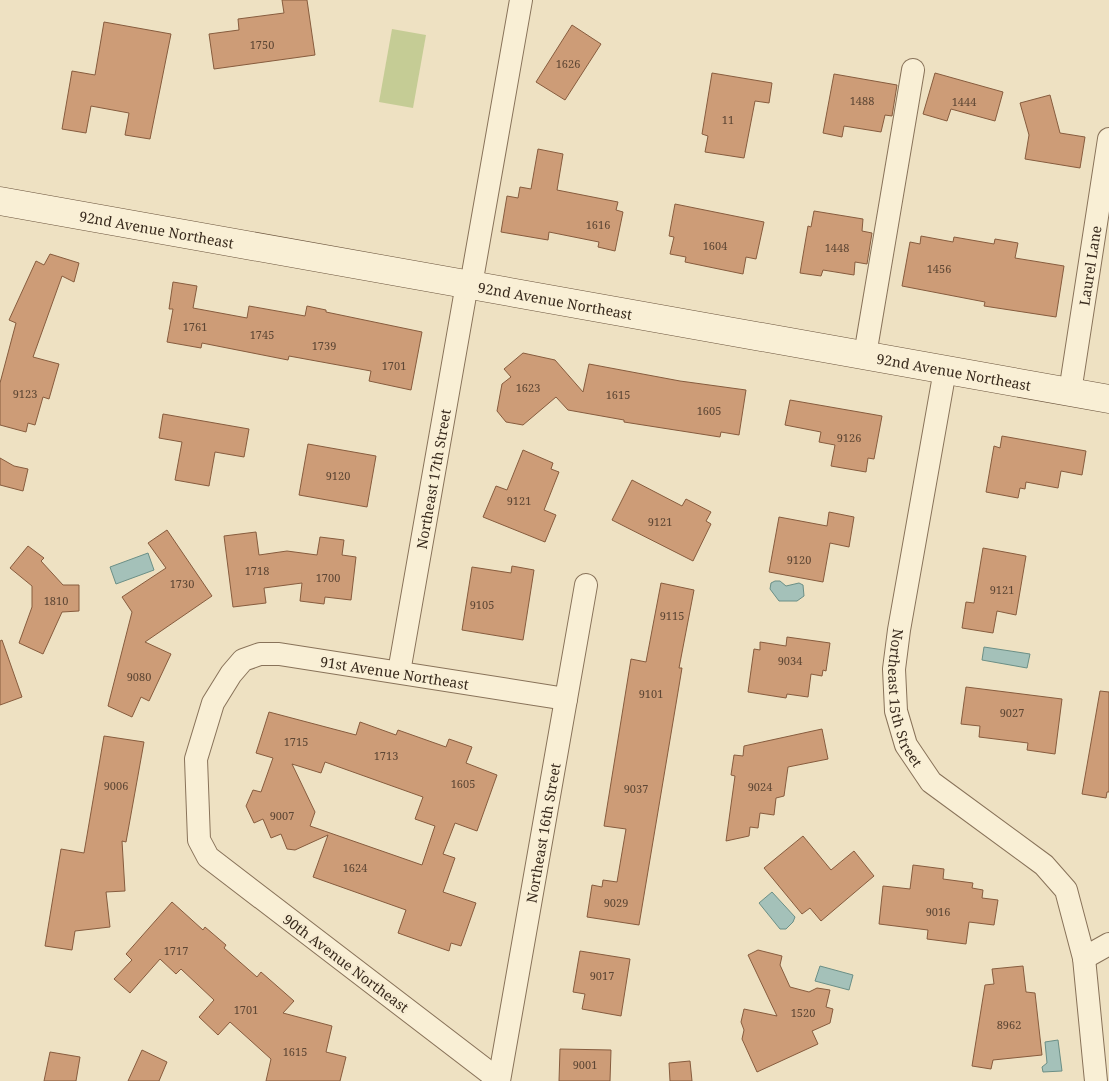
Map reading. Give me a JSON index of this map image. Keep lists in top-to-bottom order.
{
  "streets": {
    "main road": ["92nd Avenue Northeast"],
    "street": [
      "Laurel Lane",
      "Northeast 17th Street",
      "91st Avenue Northeast",
      "Northeast 15th Street",
      "Northeast 16th Street",
      "90th Avenue Northeast"
    ]
  },
  "crossings": [
    ["92nd Avenue Northeast", "Laurel Lane"],
    ["92nd Avenue Northeast", "Northeast 17th Street"],
    ["92nd Avenue Northeast", "Northeast 15th Street"],
    ["Northeast 17th Street", "91st Avenue Northeast"],
    ["91st Avenue Northeast", "Northeast 16th Street"],
    ["91st Avenue Northeast", "90th Avenue Northeast"],
    ["Northeast 16th Street", "90th Avenue Northeast"]
  ],
  "house_numbers": [
    "1750",
    "1626",
    "1488",
    "1444",
    "11",
    "1616",
    "1604",
    "1448",
    "1456",
    "1761",
    "1745",
    "1739",
    "1701",
    "1623",
    "9123",
    "1615",
    "1605",
    "9126",
    "9120",
    "9121",
    "9121",
    "9120",
    "1718",
    "1700",
    "1730",
    "9121",
    "1810",
    "9105",
    "9115",
    "9034",
    "9080",
    "9101",
    "9027",
    "1715",
    "1713",
    "1605",
    "9006",
    "9024",
    "9037",
    "9007",
    "1624",
    "9029",
    "9016",
    "1717",
    "9017",
    "1701",
    "1520",
    "8962",
    "1615",
    "9001"
  ]
}
